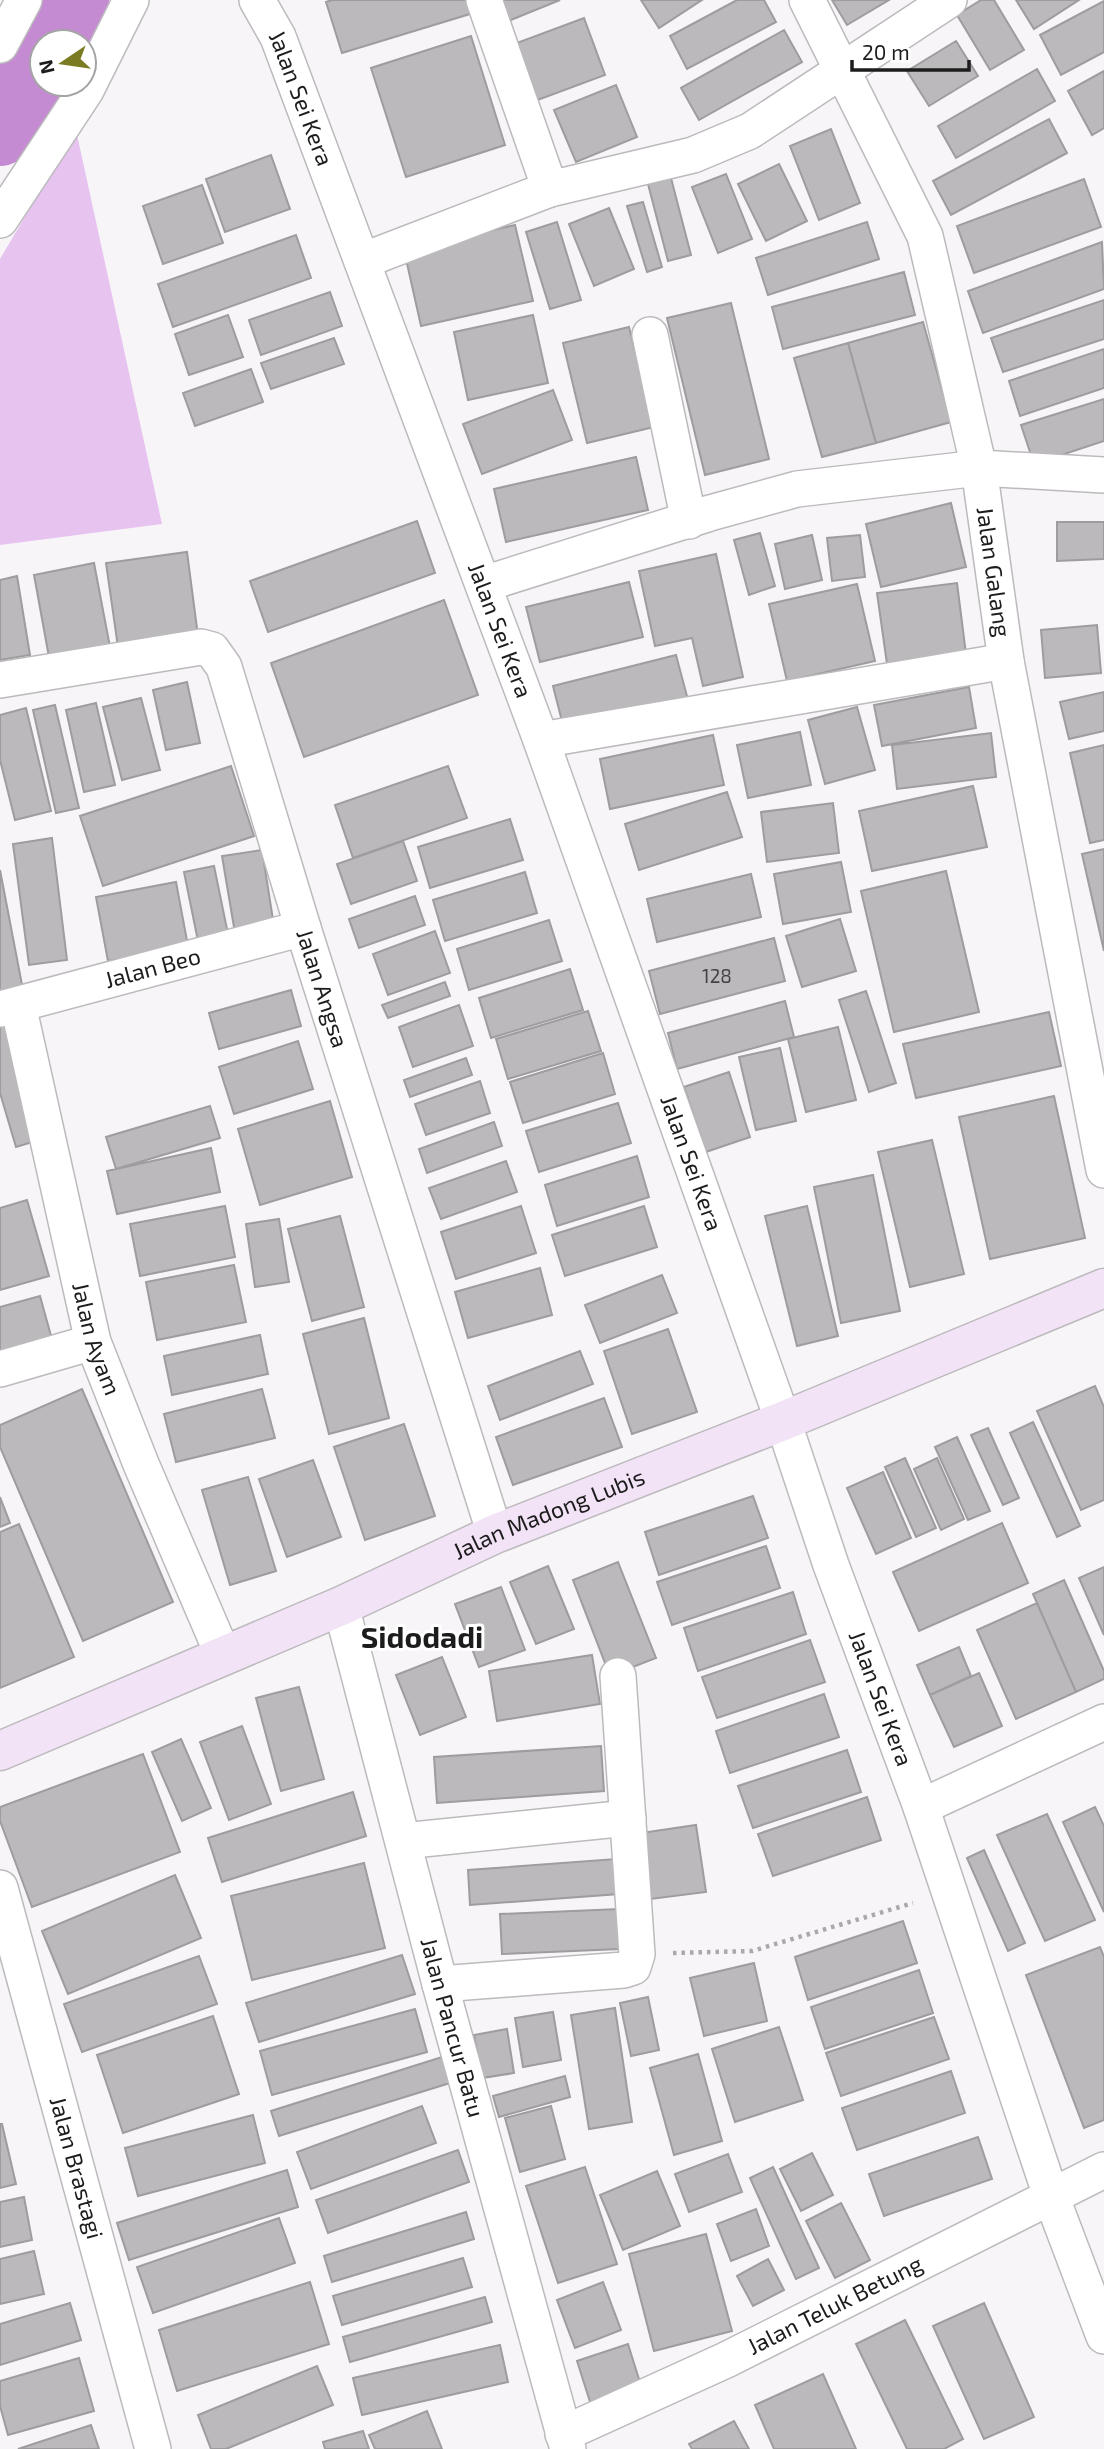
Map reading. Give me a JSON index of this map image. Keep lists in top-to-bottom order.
{
  "streets": {
    "street": [
      "Jalan Sei Kera",
      "Jalan Galang",
      "Jalan Beo",
      "Jalan Angsa",
      "Jalan Ayam",
      "Jalan Madong Lubis",
      "Jalan Pancur Batu",
      "Jalan Brastagi",
      "Jalan Teluk Betung"
    ]
  },
  "crossings": [
    ["Jalan Sei Kera", "Jalan Madong Lubis"],
    ["Jalan Sei Kera", "Jalan Teluk Betung"],
    ["Jalan Beo", "Jalan Angsa"],
    ["Jalan Beo", "Jalan Ayam"],
    ["Jalan Angsa", "Jalan Madong Lubis"],
    ["Jalan Ayam", "Jalan Madong Lubis"],
    ["Jalan Madong Lubis", "Jalan Pancur Batu"],
    ["Jalan Pancur Batu", "Jalan Teluk Betung"]
  ],
  "districts": ["Sidodadi"],
  "house_numbers": ["128"],
  "scale_bar": "20 m",
  "north": "left"
}
